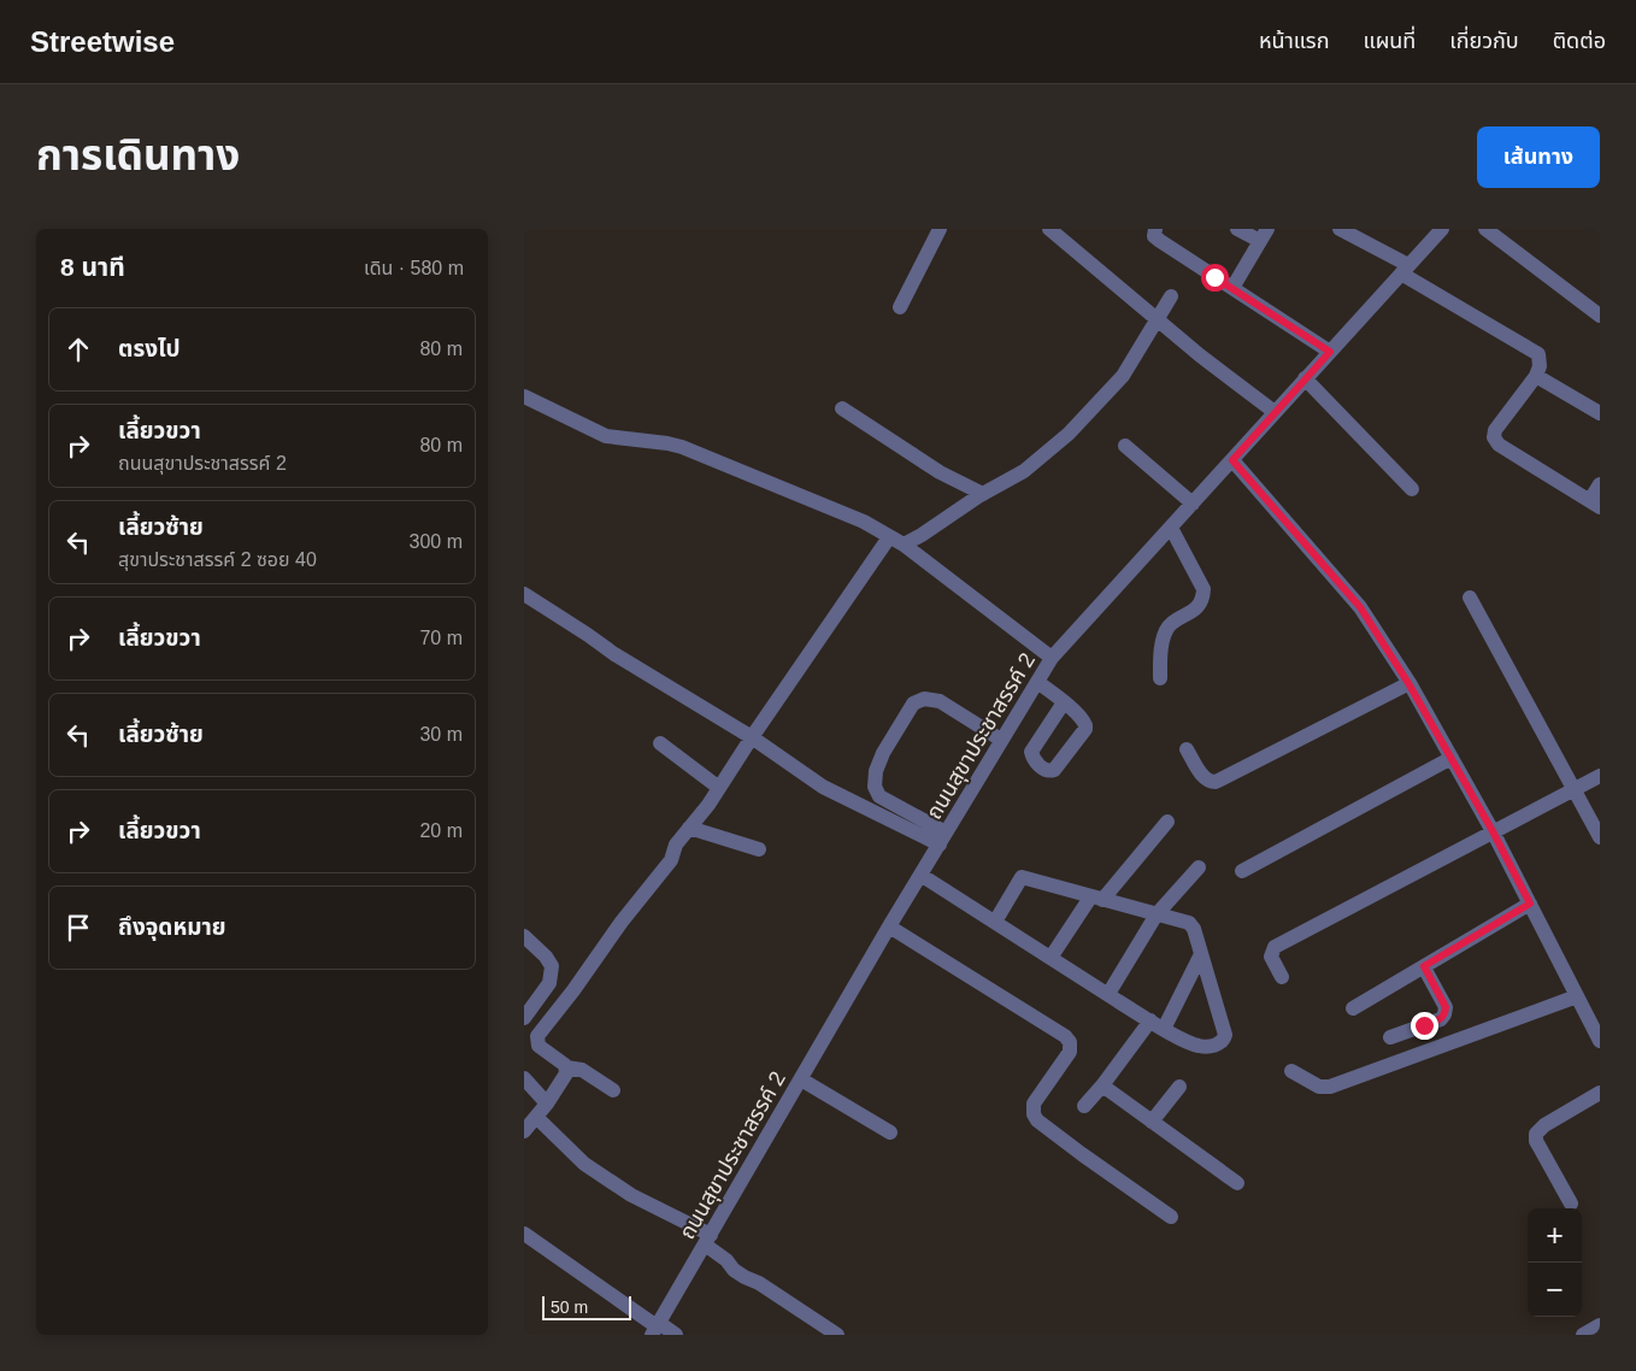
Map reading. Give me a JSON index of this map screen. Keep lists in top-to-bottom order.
{
  "streets": {
    "street": ["ถนนสุขาประชาสรรค์ 2"]
  },
  "scale_bar": "50 m",
  "page": {
    "header": "Streetwise",
    "nav": [
      "หน้าแรก",
      "แผนที่",
      "เกี่ยวกับ",
      "ติดต่อ"
    ],
    "title": "การเดินทาง",
    "buttons": "เส้นทาง",
    "heading": ["8 นาที", "เดิน · 580 m"],
    "list": [
      ["ตรงไป", "80 m"],
      ["เลี้ยวขวา", "ถนนสุขาประชาสรรค์ 2", "80 m"],
      ["เลี้ยวซ้าย", "สุขาประชาสรรค์ 2 ซอย 40", "300 m"],
      ["เลี้ยวขวา", "70 m"],
      ["เลี้ยวซ้าย", "30 m"],
      ["เลี้ยวขวา", "20 m"],
      "ถึงจุดหมาย"
    ],
    "map_buttons": ["+", "−"],
    "scale": "50 m"
  }
}
